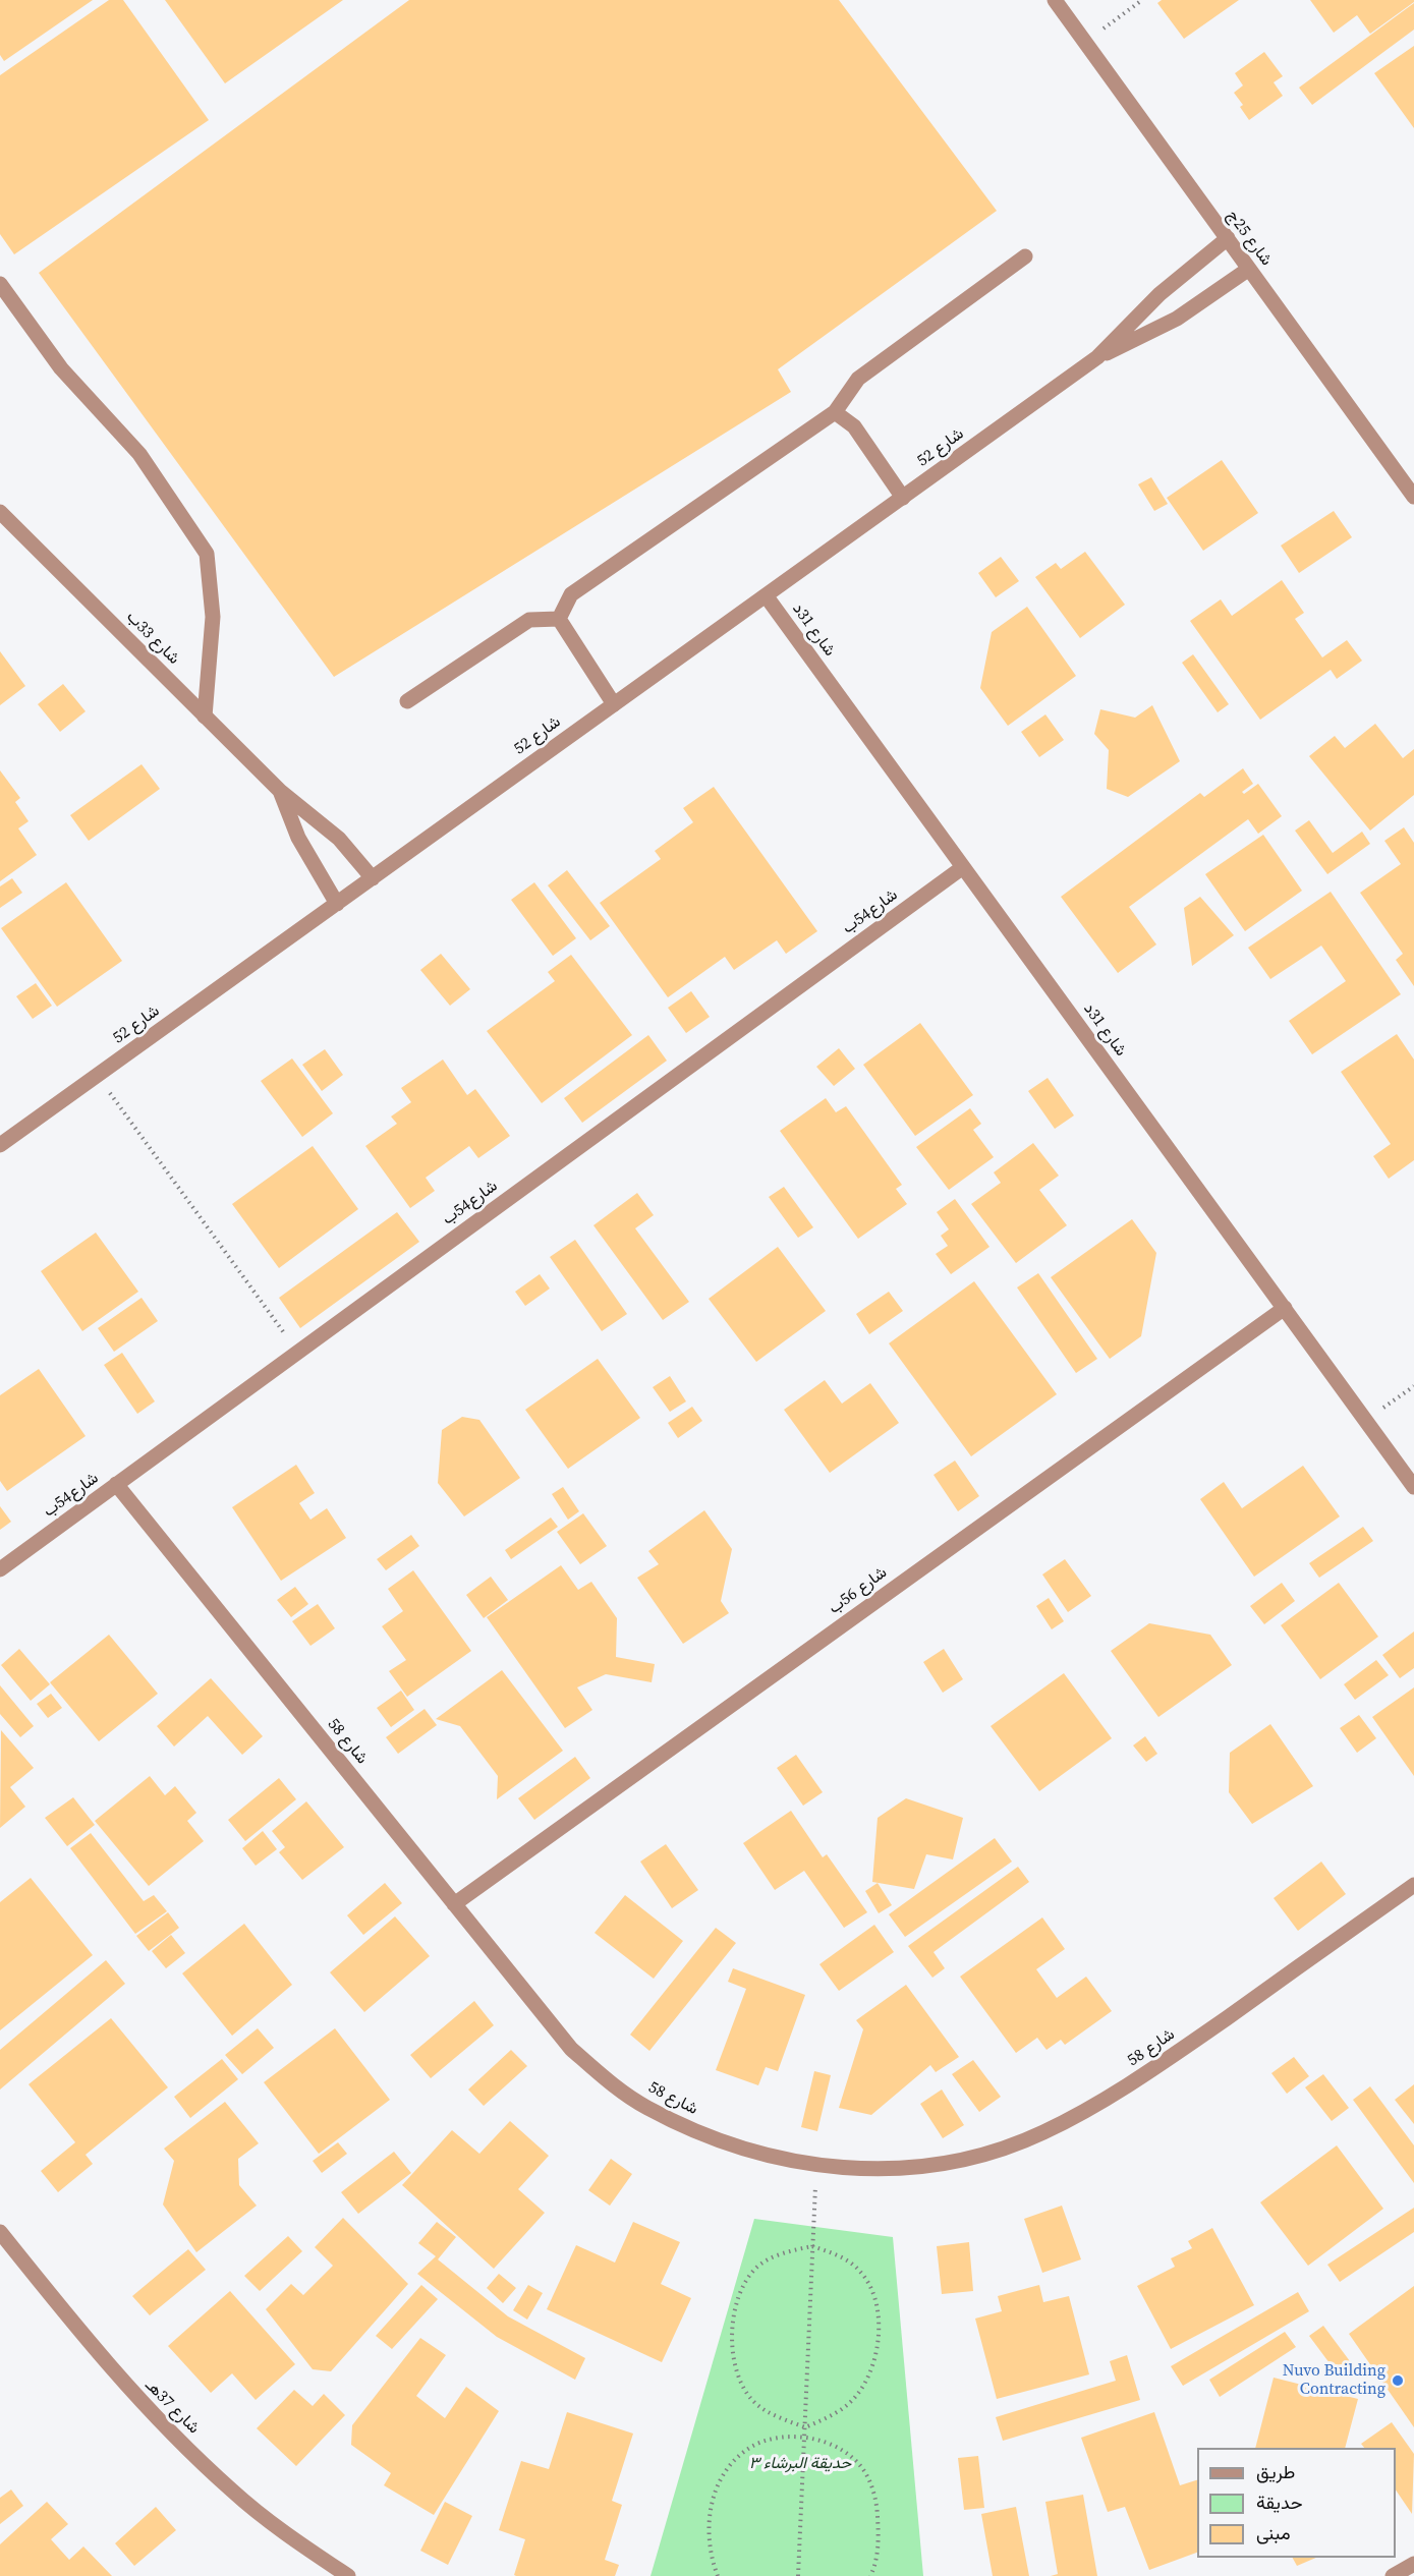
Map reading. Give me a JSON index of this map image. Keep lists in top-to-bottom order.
{
  "streets": {
    "street": [
      "شارع 25ج",
      "شارع 52",
      "شارع 31د",
      "شارع 33ب",
      "شارع54ب",
      "شارع 56ب",
      "شارع 58",
      "شارع 37هـ"
    ]
  },
  "crossings": [
    ["شارع 25ج", "شارع 52"],
    ["شارع 52", "شارع 31د"],
    ["شارع 52", "شارع 33ب"],
    ["شارع 31د", "شارع54ب"],
    ["شارع 31د", "شارع 56ب"],
    ["شارع54ب", "شارع 58"],
    ["شارع 56ب", "شارع 58"]
  ],
  "parks": ["حديقة البرشاء ٣"],
  "places": ["Nuvo Building Contracting"],
  "legend": ["طريق", "حديقة", "مبنى"]
}
